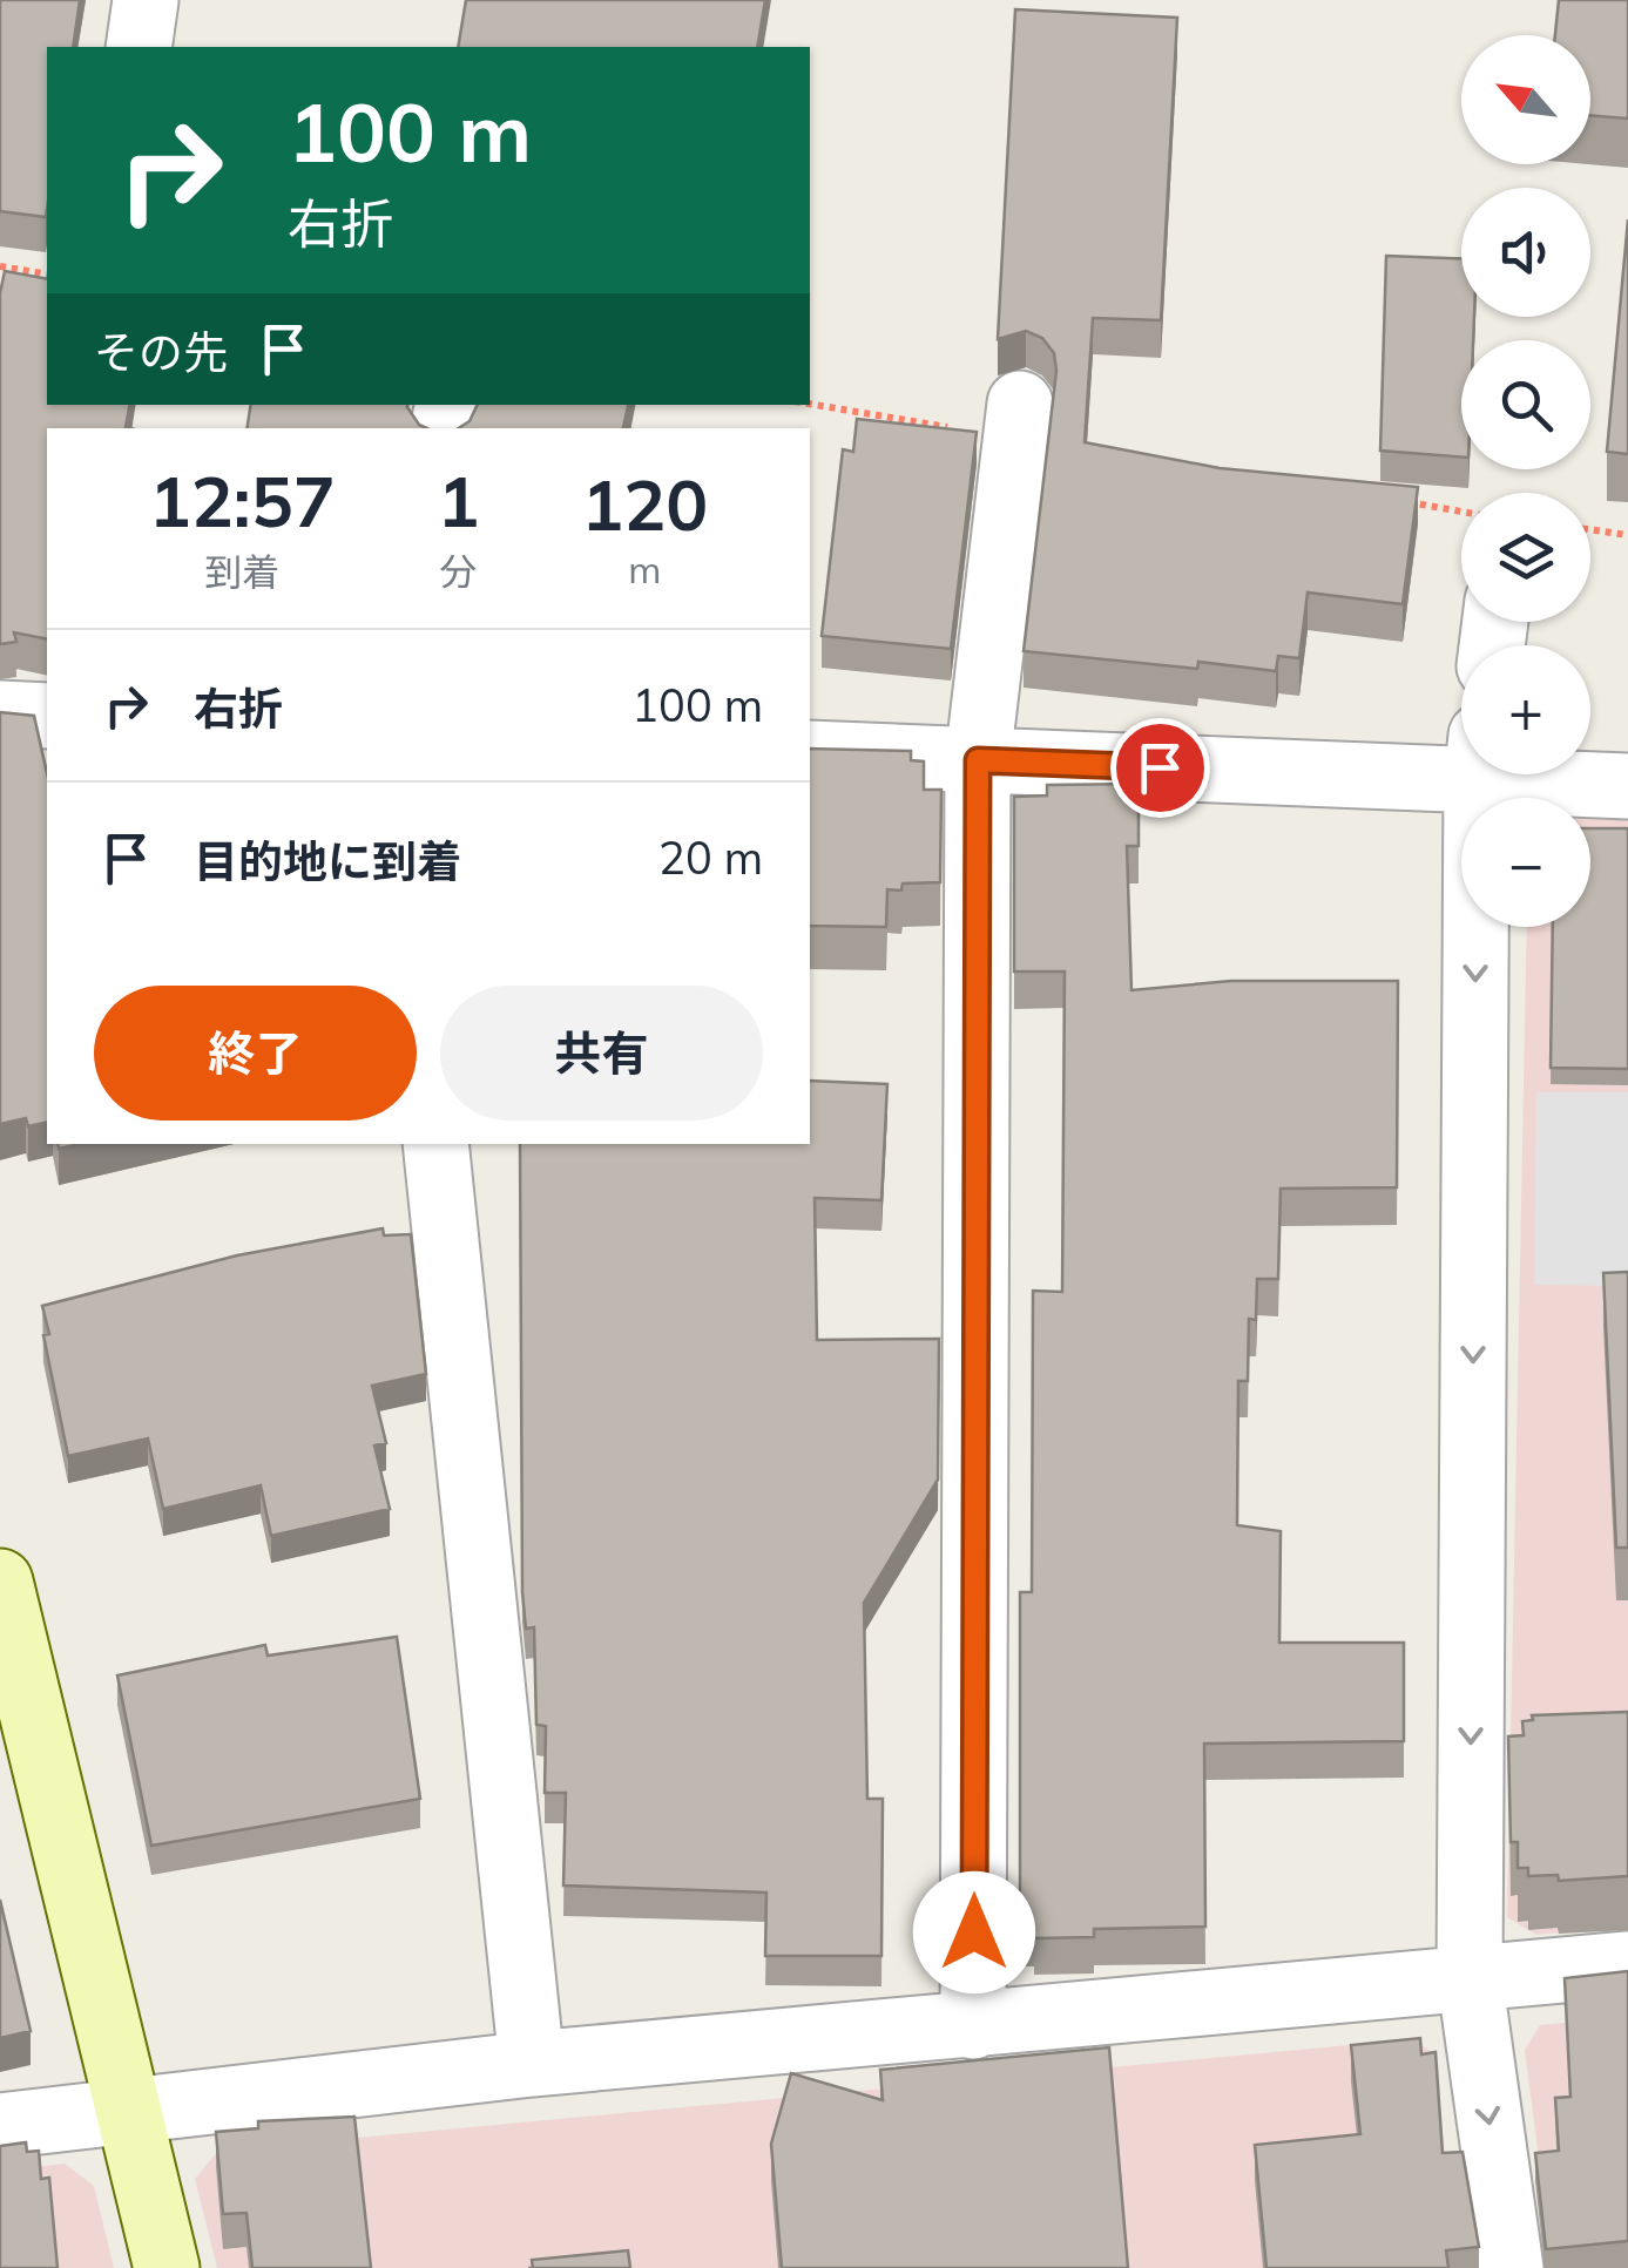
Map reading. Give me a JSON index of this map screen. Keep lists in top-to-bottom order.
{
  "north": "top left",
  "page": {
    "map_buttons": ["+", "−"],
    "turn": ["100 m", "右折"],
    "then": "その先",
    "eta": [
      "12:57",
      "到着",
      "1",
      "分",
      "120",
      "m"
    ],
    "list": [
      {
        "name": "右折",
        "value": "100 m"
      },
      {
        "name": "目的地に到着",
        "value": "20 m"
      }
    ],
    "buttons": ["終了", "共有"]
  }
}
